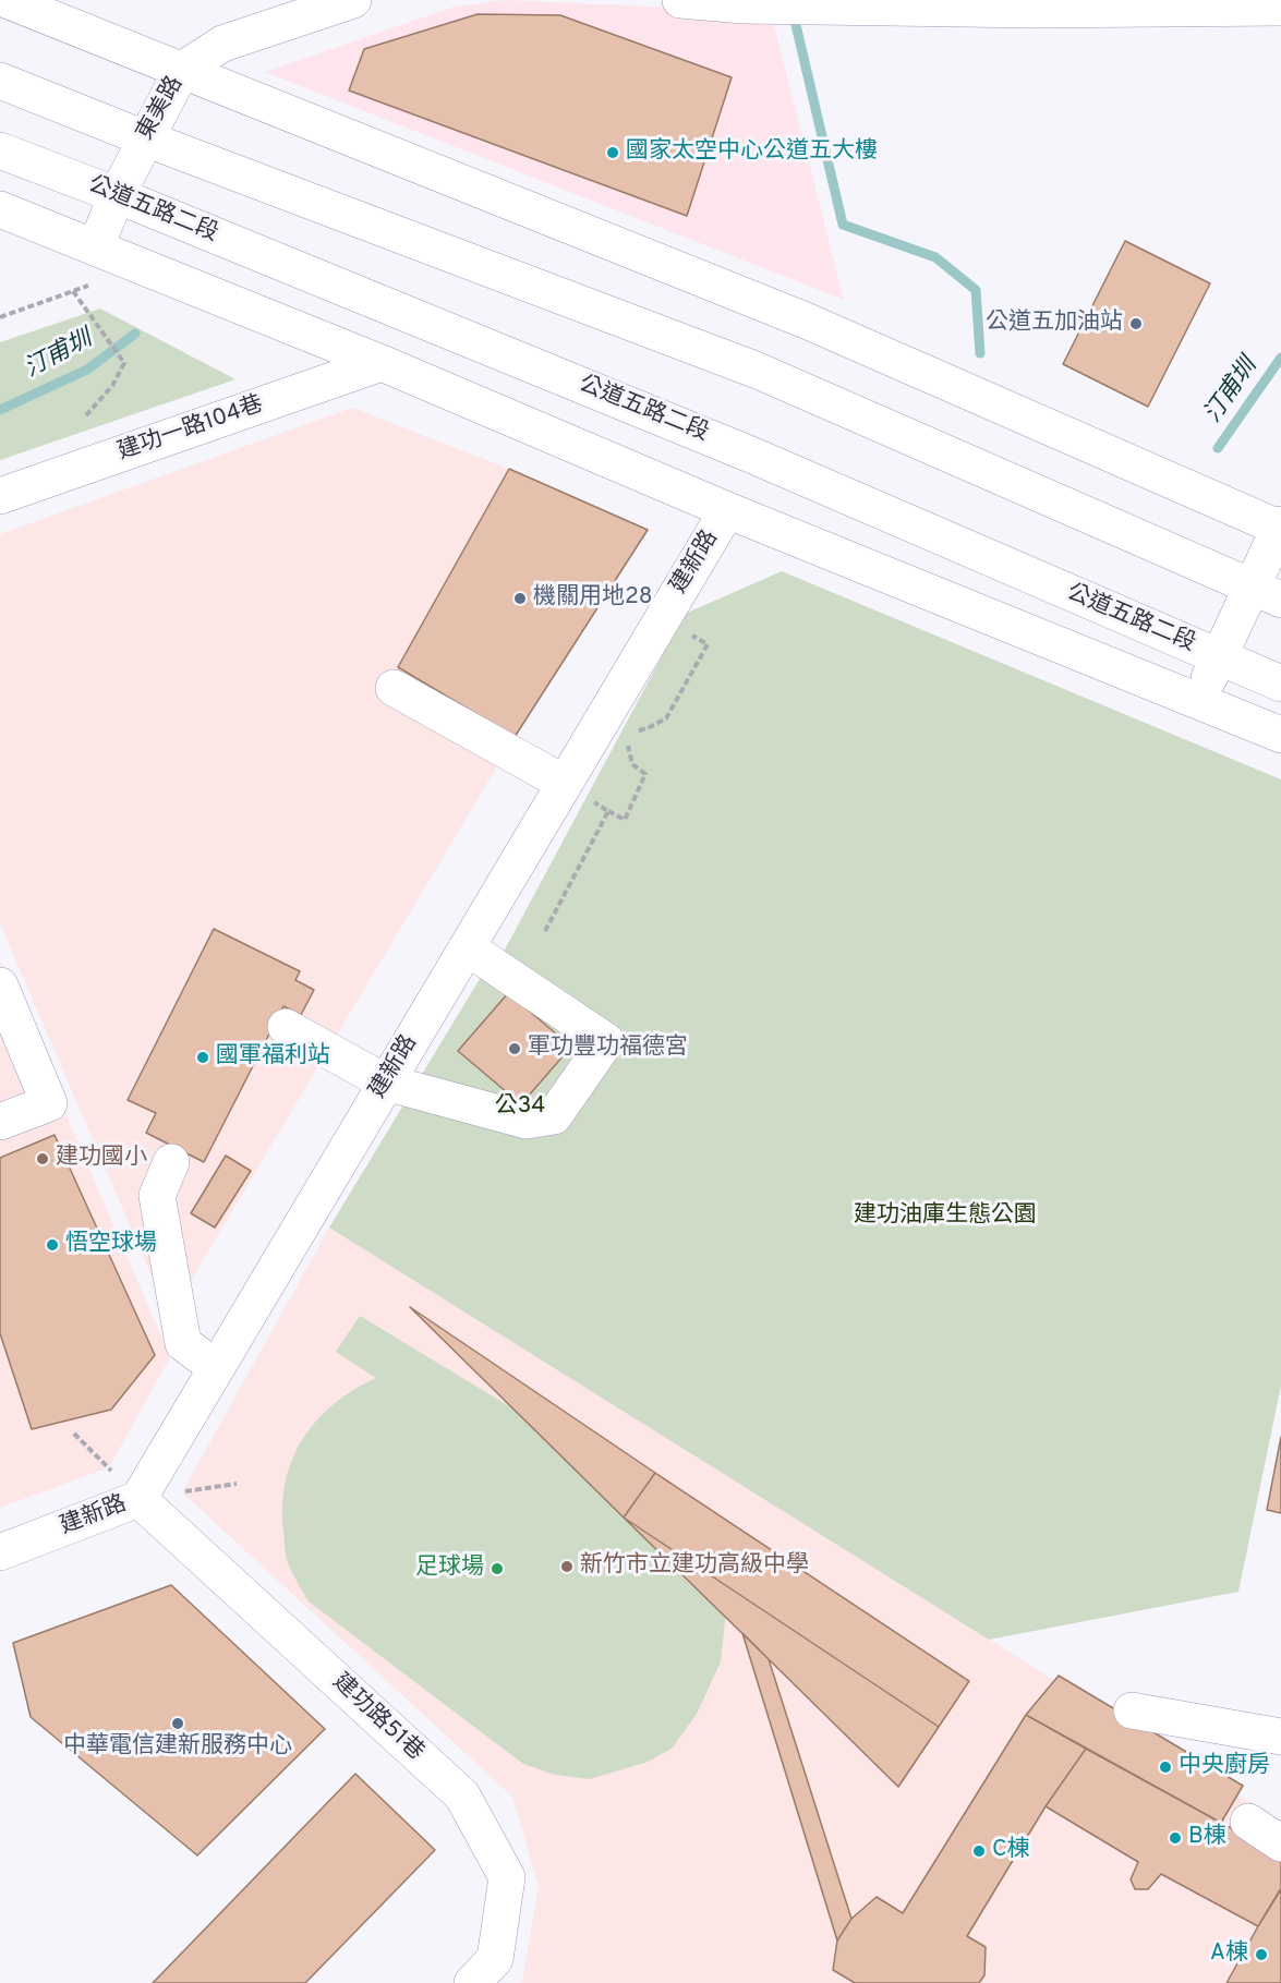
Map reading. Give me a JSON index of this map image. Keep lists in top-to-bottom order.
{
  "streets": {
    "street": [
      "東美路",
      "公道五路二段",
      "建功一路104巷",
      "建新路",
      "建功路51巷"
    ]
  },
  "crossings": [
    ["東美路", "公道五路二段"],
    ["建新路", "建功路51巷"]
  ],
  "water": ["汀甫圳"],
  "parks": ["公34", "建功油庫生態公園"],
  "places": [
    "國家太空中心公道五大樓",
    "公道五加油站",
    "機關用地28",
    "軍功豐功福德宮",
    "國軍福利站",
    "建功國小",
    "悟空球場",
    "新竹市立建功高級中學",
    "足球場",
    "中華電信建新服務中心",
    "中央廚房",
    "B棟",
    "C棟",
    "A棟"
  ]
}
